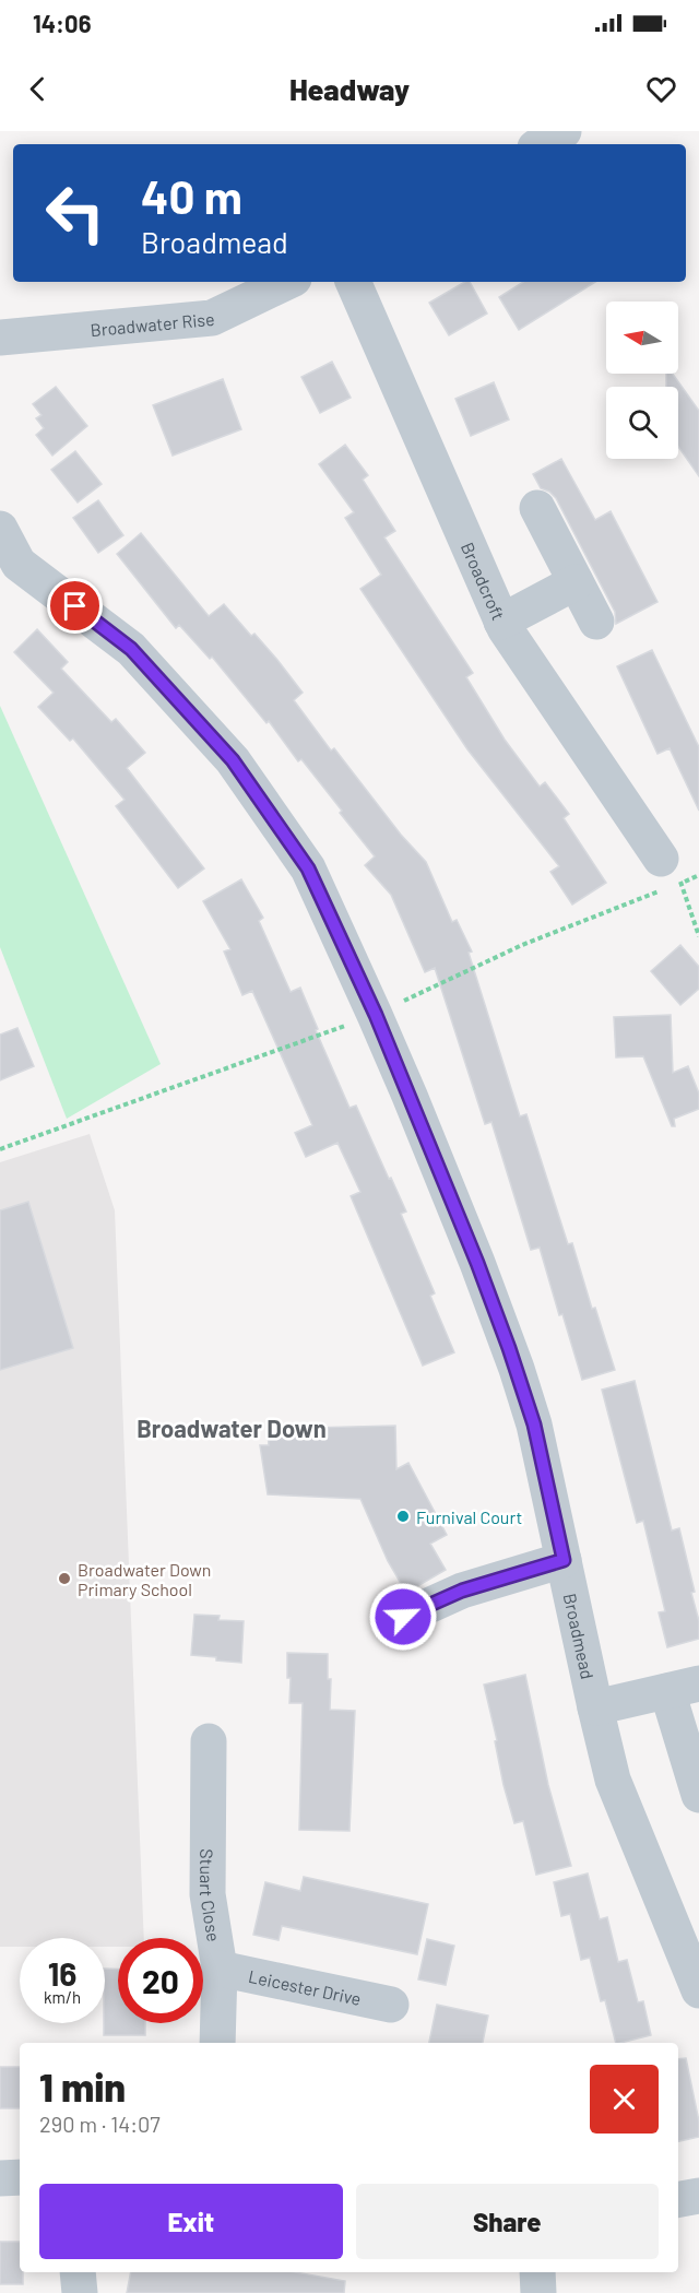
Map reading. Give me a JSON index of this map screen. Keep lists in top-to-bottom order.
{
  "streets": {
    "street": [
      "Broadwater Rise",
      "Broadcroft",
      "Broadmead",
      "Stuart Close",
      "Leicester Drive"
    ]
  },
  "crossings": [
    ["Stuart Close", "Leicester Drive"]
  ],
  "districts": ["Broadwater Down"],
  "places": ["Furnival Court", "Broadwater Down Primary School"],
  "north": "left",
  "page": {
    "status": "14:06",
    "header": "Headway",
    "turn": ["40 m", "Broadmead"],
    "speed": "16 km/h",
    "limit": "20",
    "heading": ["1 min", "290 m · 14:07"],
    "buttons": ["Exit", "Share"]
  }
}
